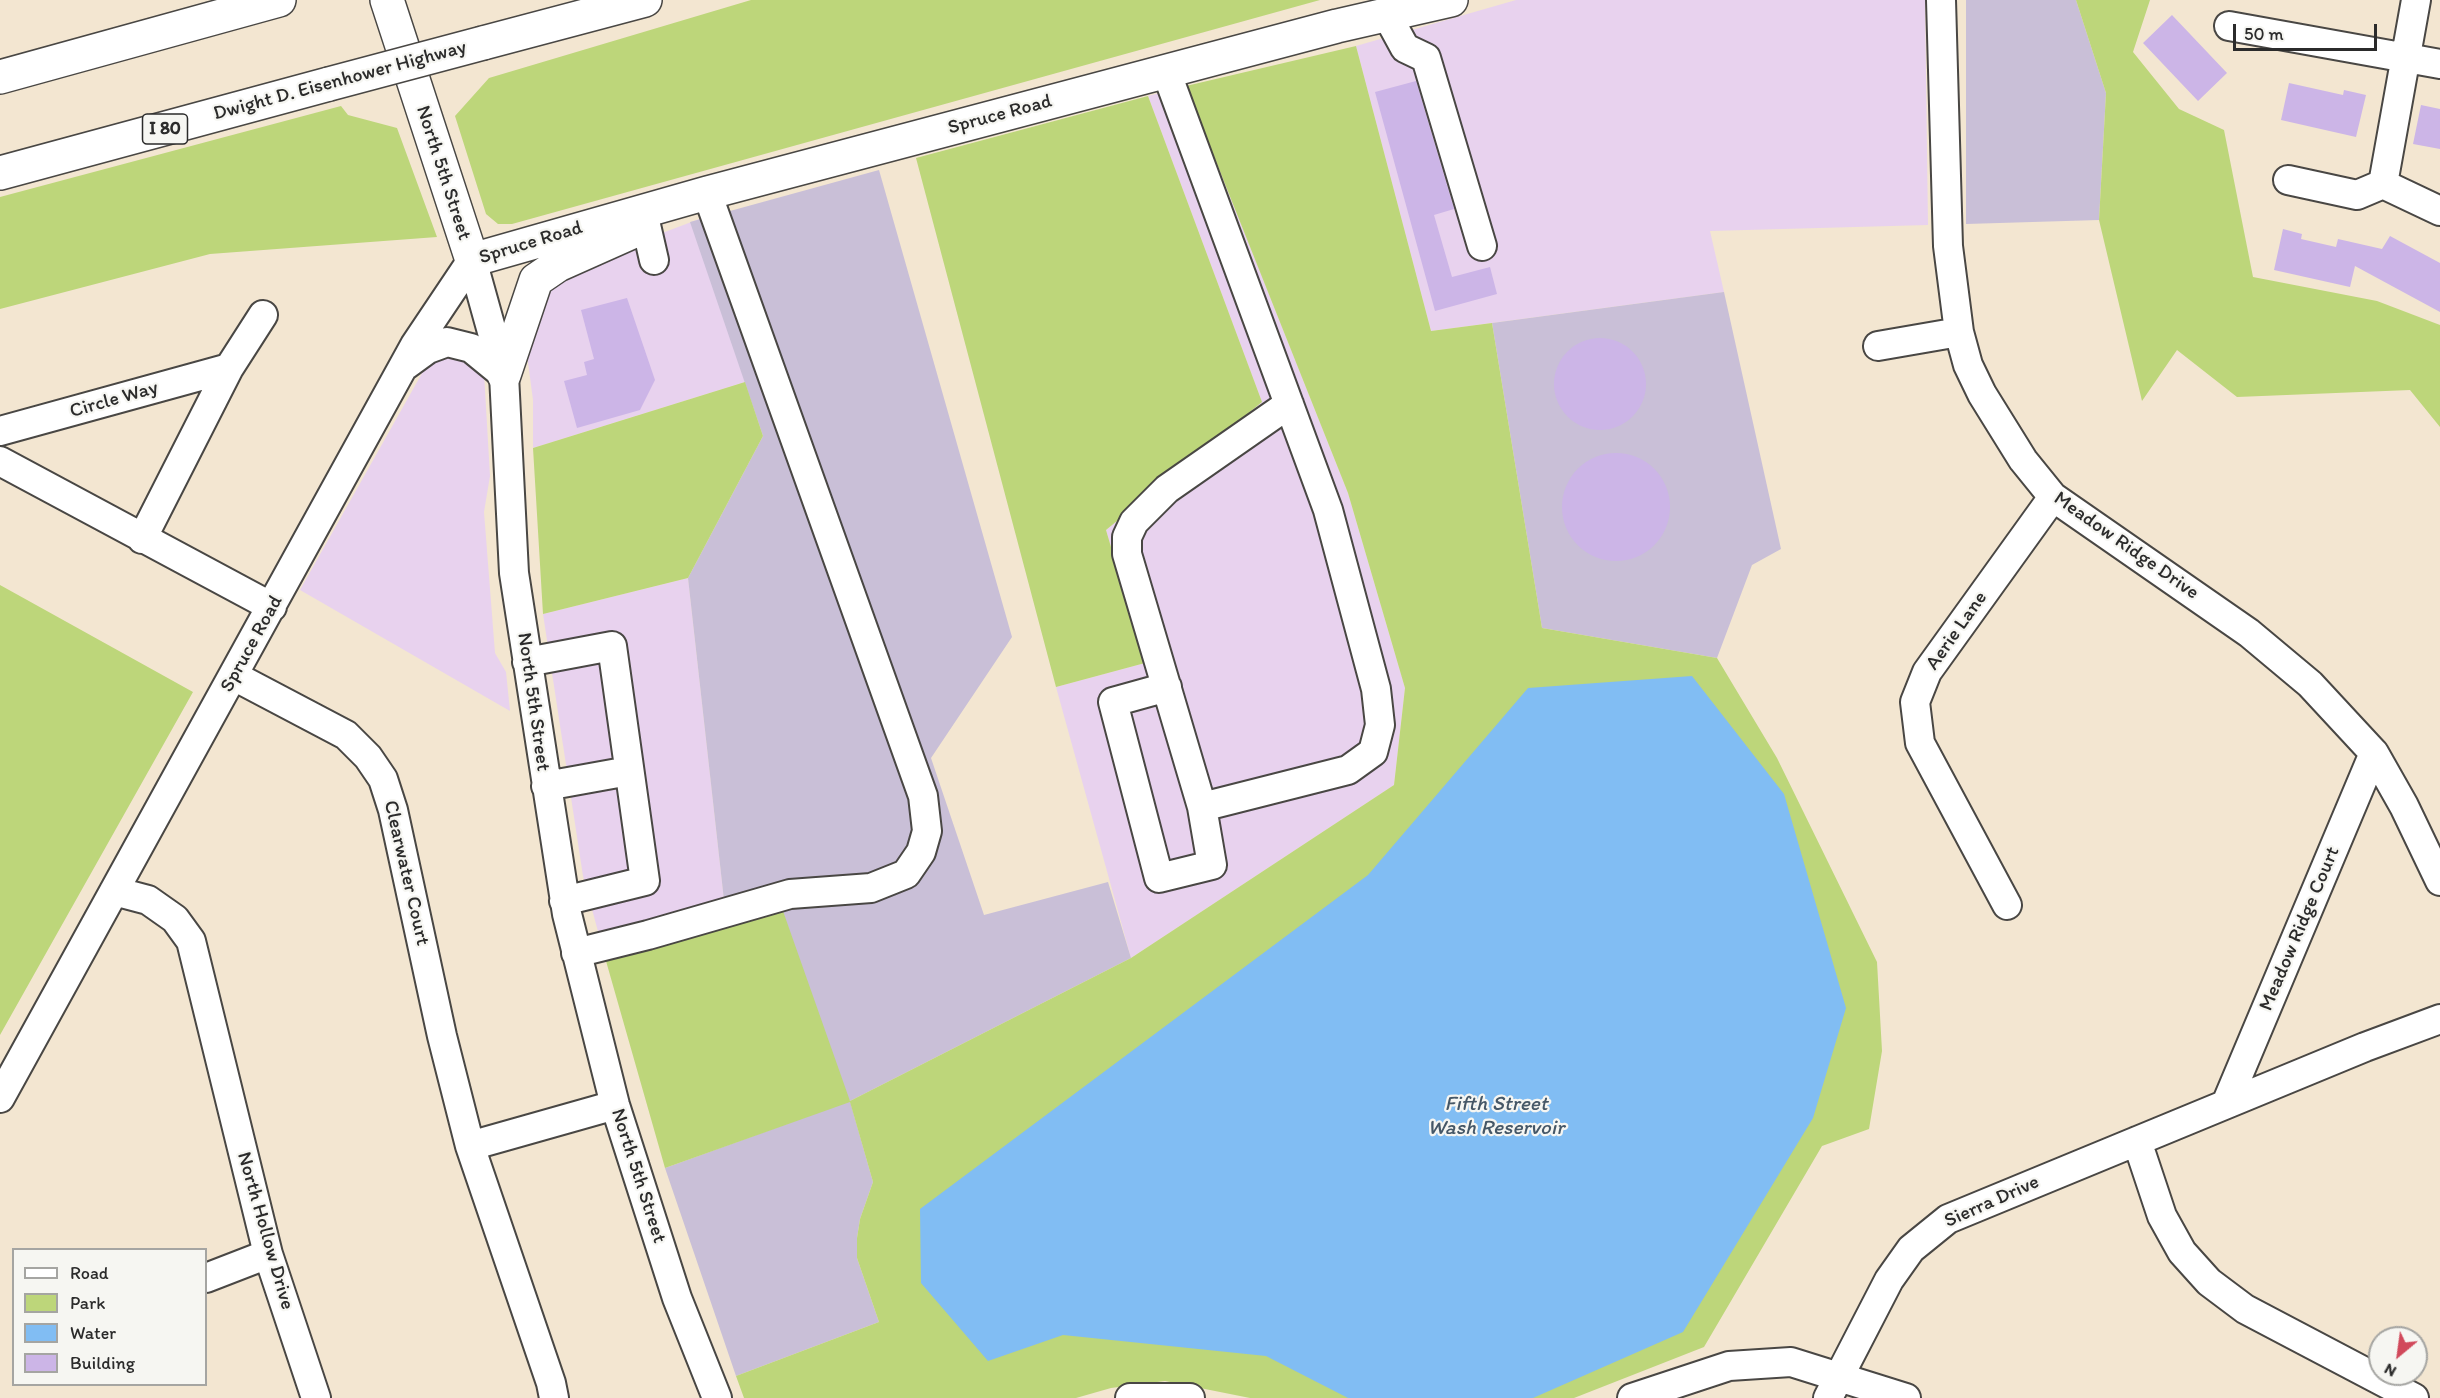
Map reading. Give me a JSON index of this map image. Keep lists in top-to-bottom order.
{
  "streets": {
    "main road": [
      "Dwight D. Eisenhower Highway",
      "Spruce Road",
      "I 80",
      "North 5th Street"
    ],
    "street": [
      "Circle Way",
      "Meadow Ridge Drive",
      "Aerie Lane",
      "Clearwater Court",
      "Meadow Ridge Court",
      "Sierra Drive",
      "North Hollow Drive"
    ]
  },
  "crossings": [
    ["Spruce Road", "North 5th Street"],
    ["Spruce Road", "Clearwater Court"],
    ["Spruce Road", "North Hollow Drive"],
    ["Meadow Ridge Drive", "Aerie Lane"],
    ["Meadow Ridge Drive", "Meadow Ridge Court"],
    ["Meadow Ridge Court", "Sierra Drive"]
  ],
  "water": ["Fifth Street Wash Reservoir"],
  "legend": [
    "Road",
    "Park",
    "Water",
    "Building"
  ],
  "scale_bar": "50 m",
  "north": "bottom left"
}
